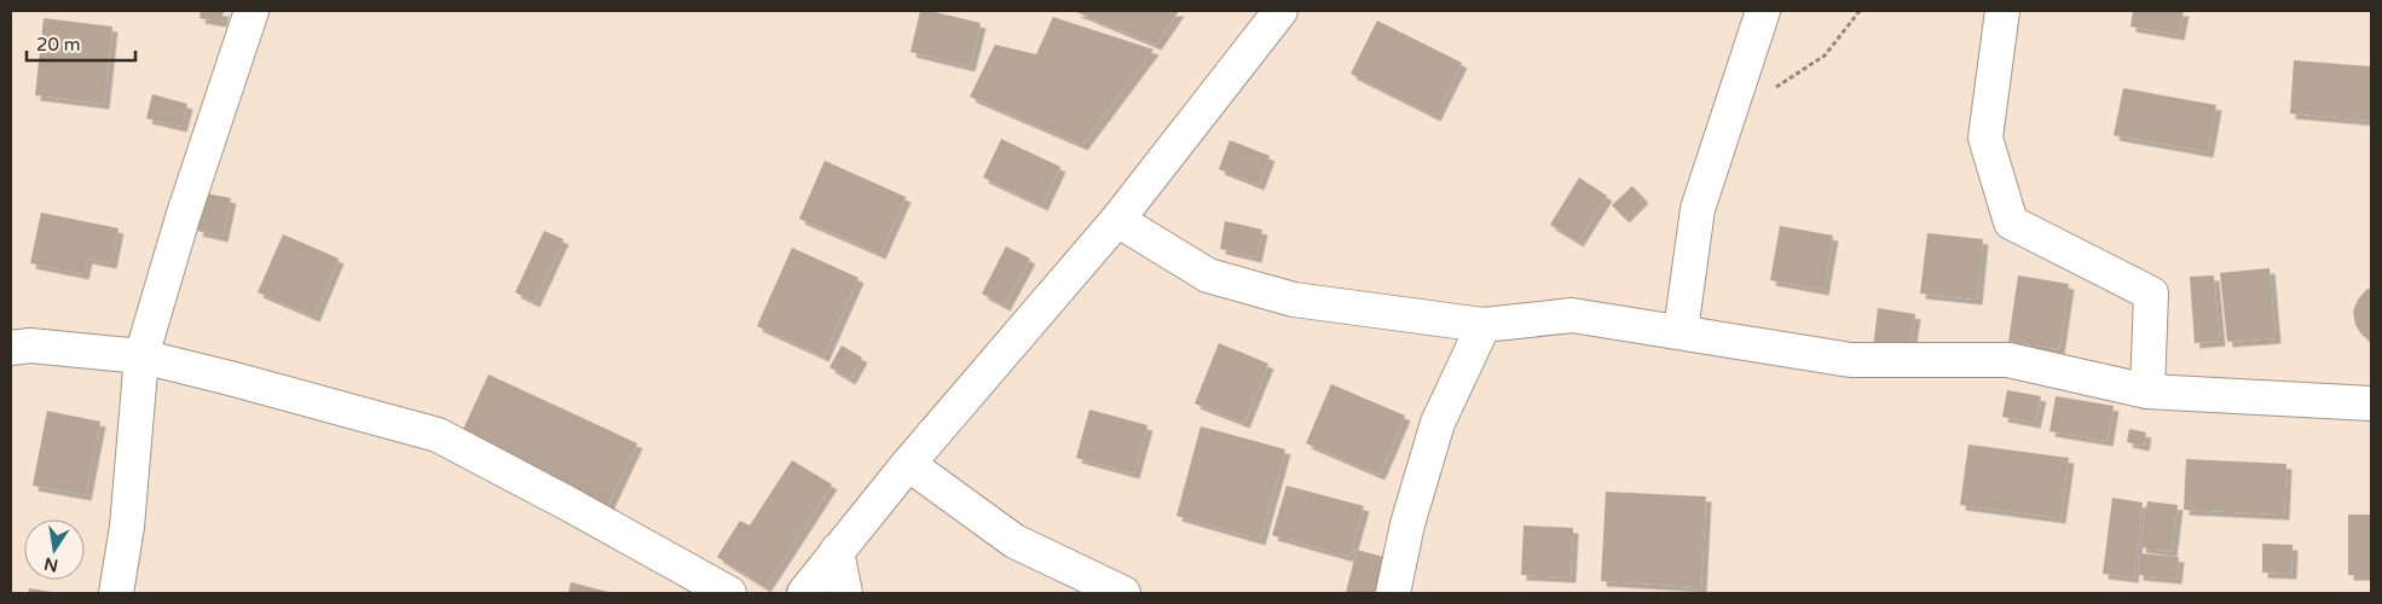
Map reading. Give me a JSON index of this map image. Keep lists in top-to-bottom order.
{
  "scale_bar": "20 m",
  "north": "bottom"
}
